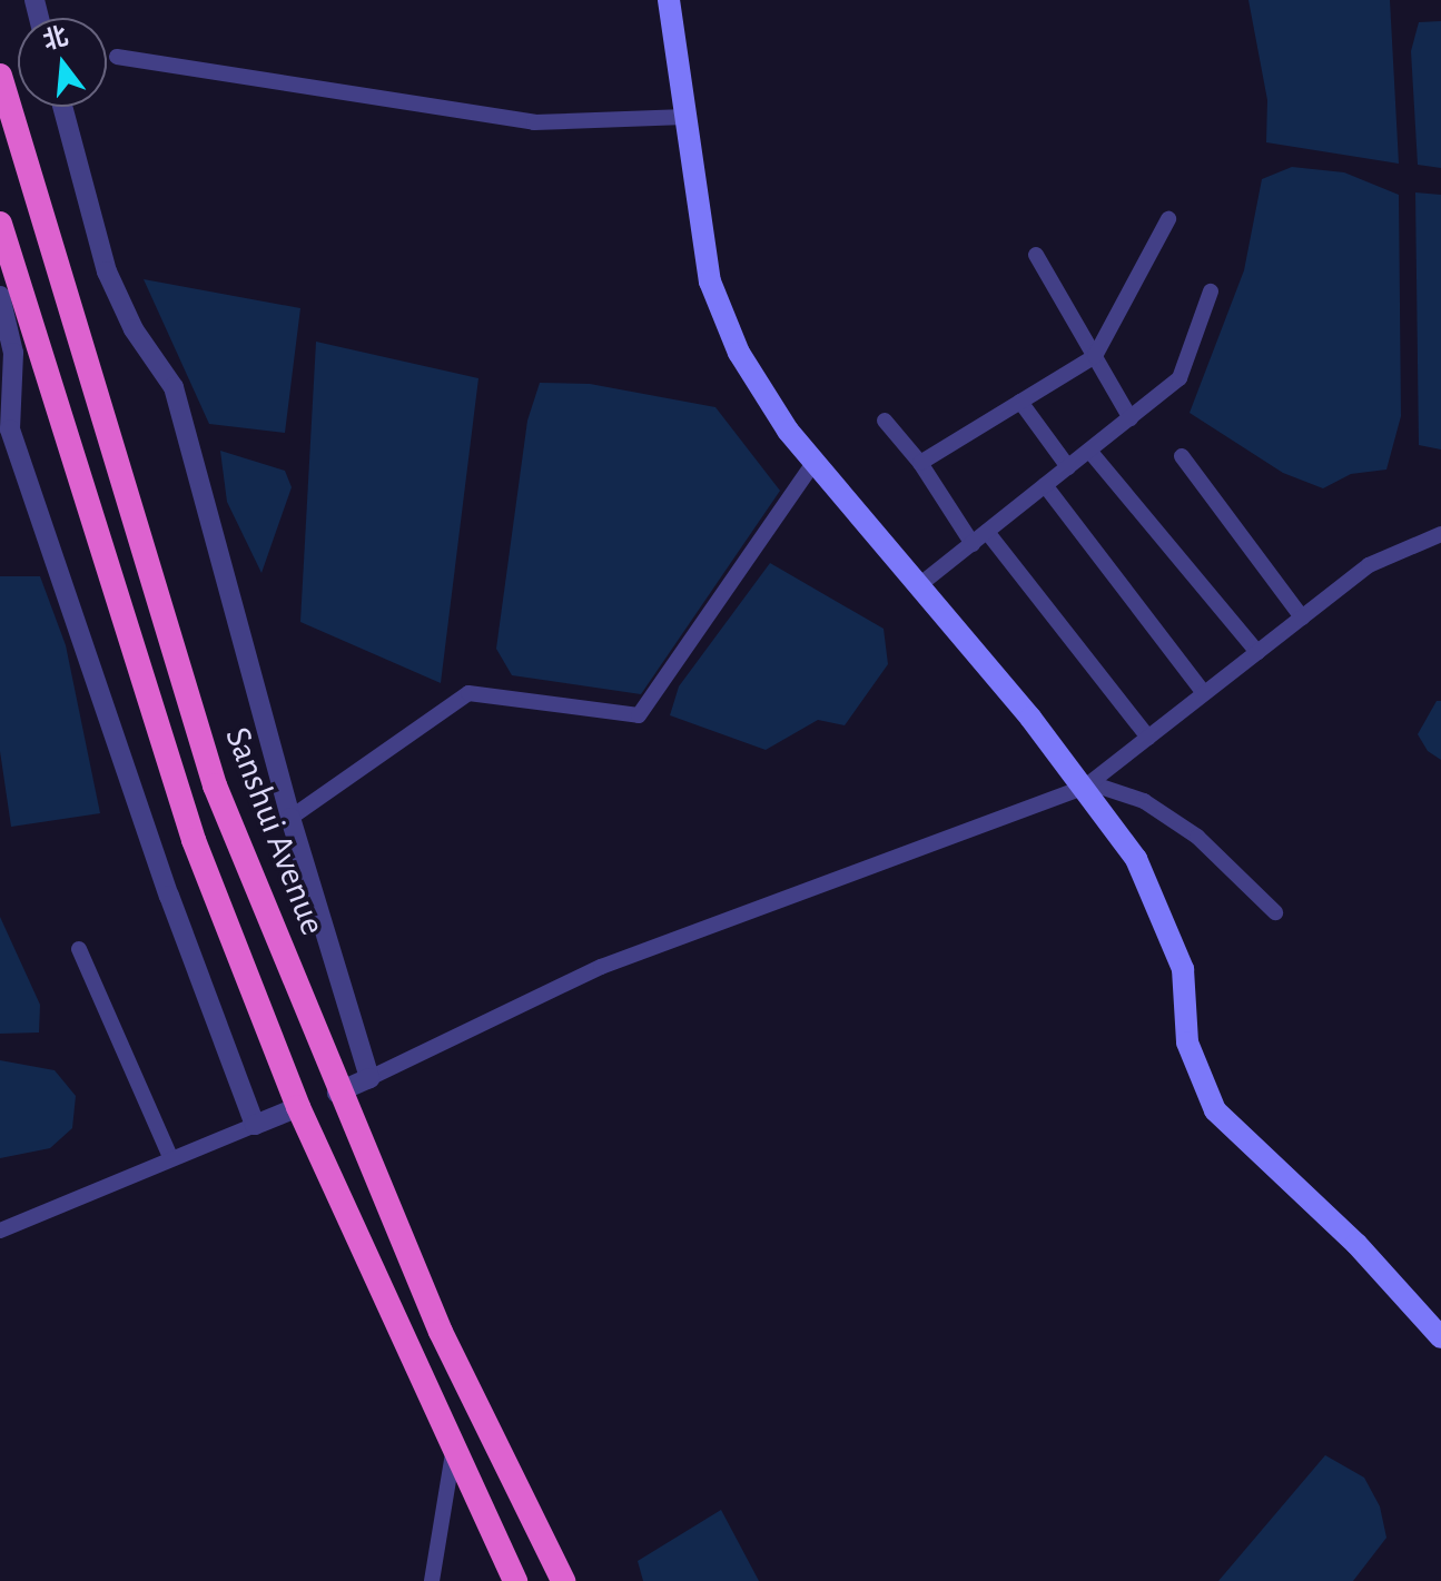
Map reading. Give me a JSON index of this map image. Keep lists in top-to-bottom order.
{
  "streets": {
    "highway": ["Sanshui Avenue"]
  },
  "north": "top"
}
